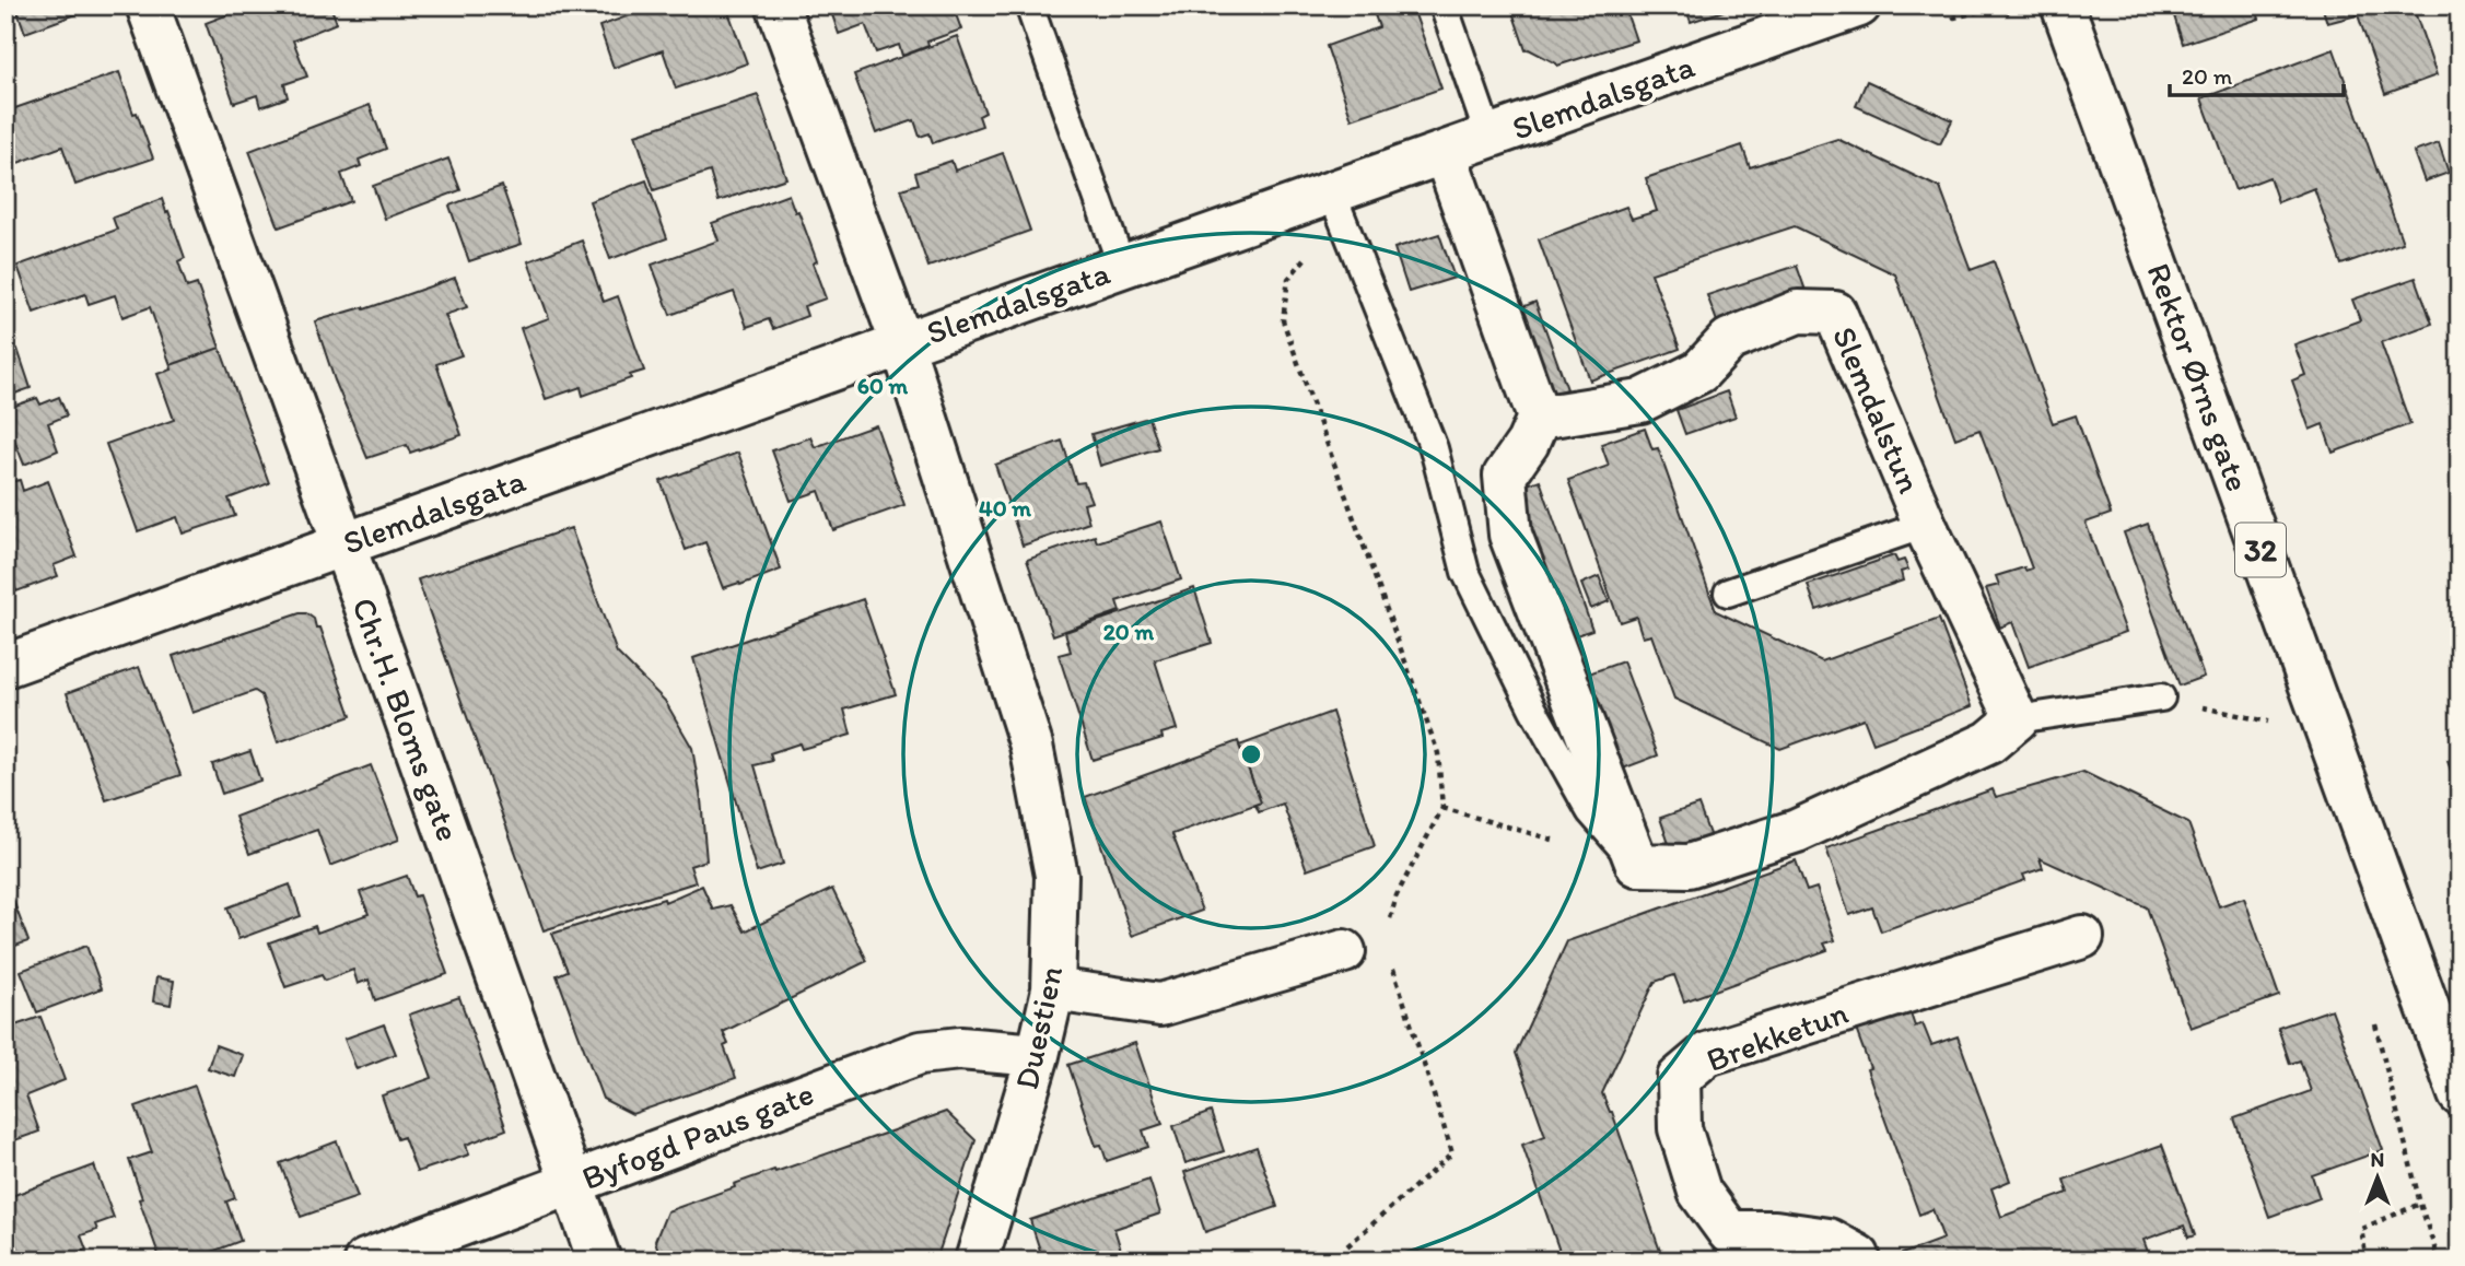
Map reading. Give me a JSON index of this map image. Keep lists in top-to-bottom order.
{
  "streets": {
    "street": [
      "Slemdalsgata",
      "Rektor Ørns gate",
      "Slemdalstun",
      "32",
      "Chr.H. Bloms gate",
      "Duestien",
      "Brekketun",
      "Byfogd Paus gate"
    ]
  },
  "crossings": [
    ["Slemdalsgata", "Chr.H. Bloms gate"],
    ["Slemdalsgata", "Duestien"],
    ["Chr.H. Bloms gate", "Byfogd Paus gate"],
    ["Duestien", "Byfogd Paus gate"]
  ],
  "scale_bar": "20 m",
  "north": "top",
  "rings": ["60 m", "40 m", "20 m"]
}
